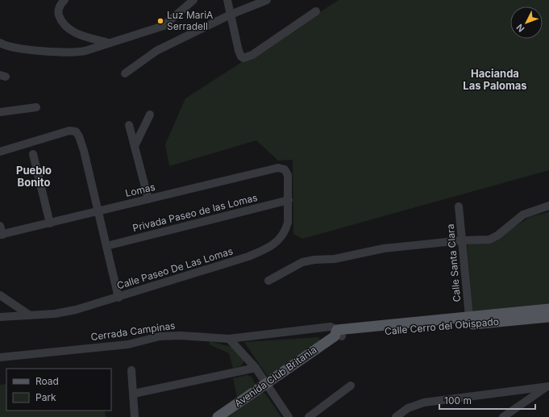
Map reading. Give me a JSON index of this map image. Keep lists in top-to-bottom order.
{
  "streets": {
    "main road": ["Calle Cerro del Obispado", "Avenida Club Britania"],
    "street": [
      "Lomas",
      "Privada Paseo de las Lomas",
      "Calle Santa Clara",
      "Calle Paseo De Las Lomas",
      "Cerrada Campinas"
    ]
  },
  "crossings": [
    ["Lomas", "Calle Paseo De Las Lomas"],
    ["Privada Paseo de las Lomas", "Calle Paseo De Las Lomas"],
    ["Calle Santa Clara", "Calle Cerro del Obispado"],
    ["Calle Cerro del Obispado", "Cerrada Campinas"],
    ["Calle Cerro del Obispado", "Avenida Club Britania"]
  ],
  "districts": ["Hacianda Las Palomas", "Pueblo Bonito"],
  "places": ["Luz MariA Serradell"],
  "legend": ["Road", "Park"],
  "scale_bar": "100 m",
  "north": "bottom left"
}
